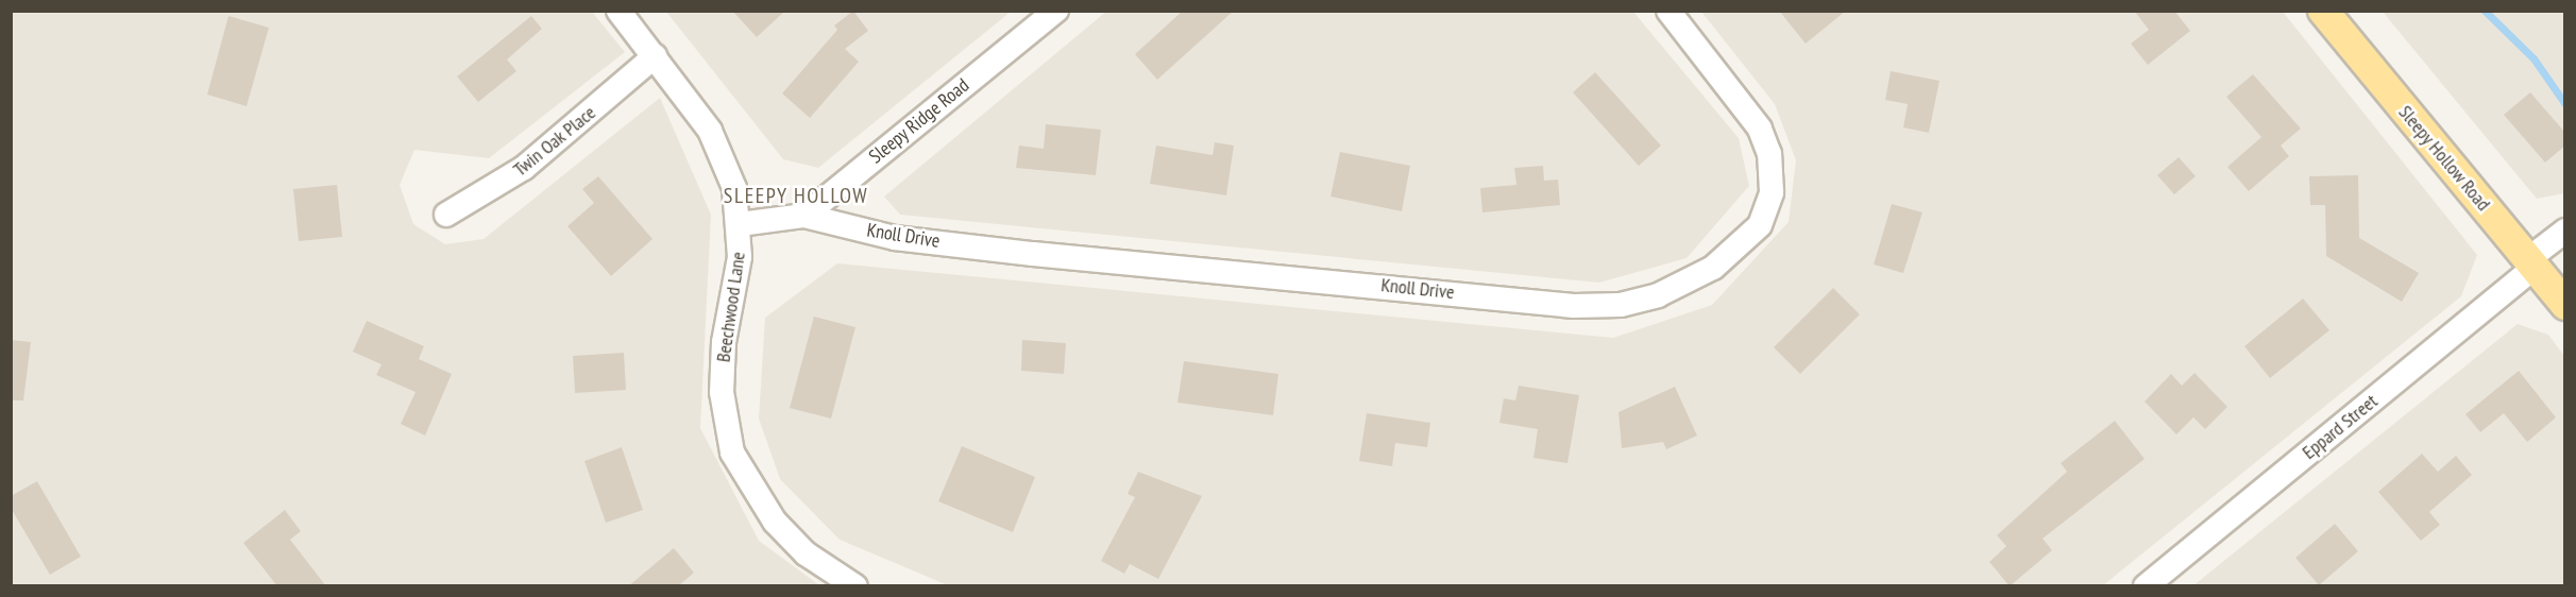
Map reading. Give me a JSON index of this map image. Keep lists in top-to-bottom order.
{
  "streets": {
    "main road": ["Sleepy Hollow Road"],
    "street": [
      "Sleepy Ridge Road",
      "Twin Oak Place",
      "Knoll Drive",
      "Beechwood Lane",
      "Eppard Street"
    ]
  },
  "crossings": [
    ["Sleepy Ridge Road", "Knoll Drive"],
    ["Twin Oak Place", "Beechwood Lane"],
    ["Sleepy Hollow Road", "Eppard Street"]
  ],
  "districts": ["SLEEPY HOLLOW"]
}
